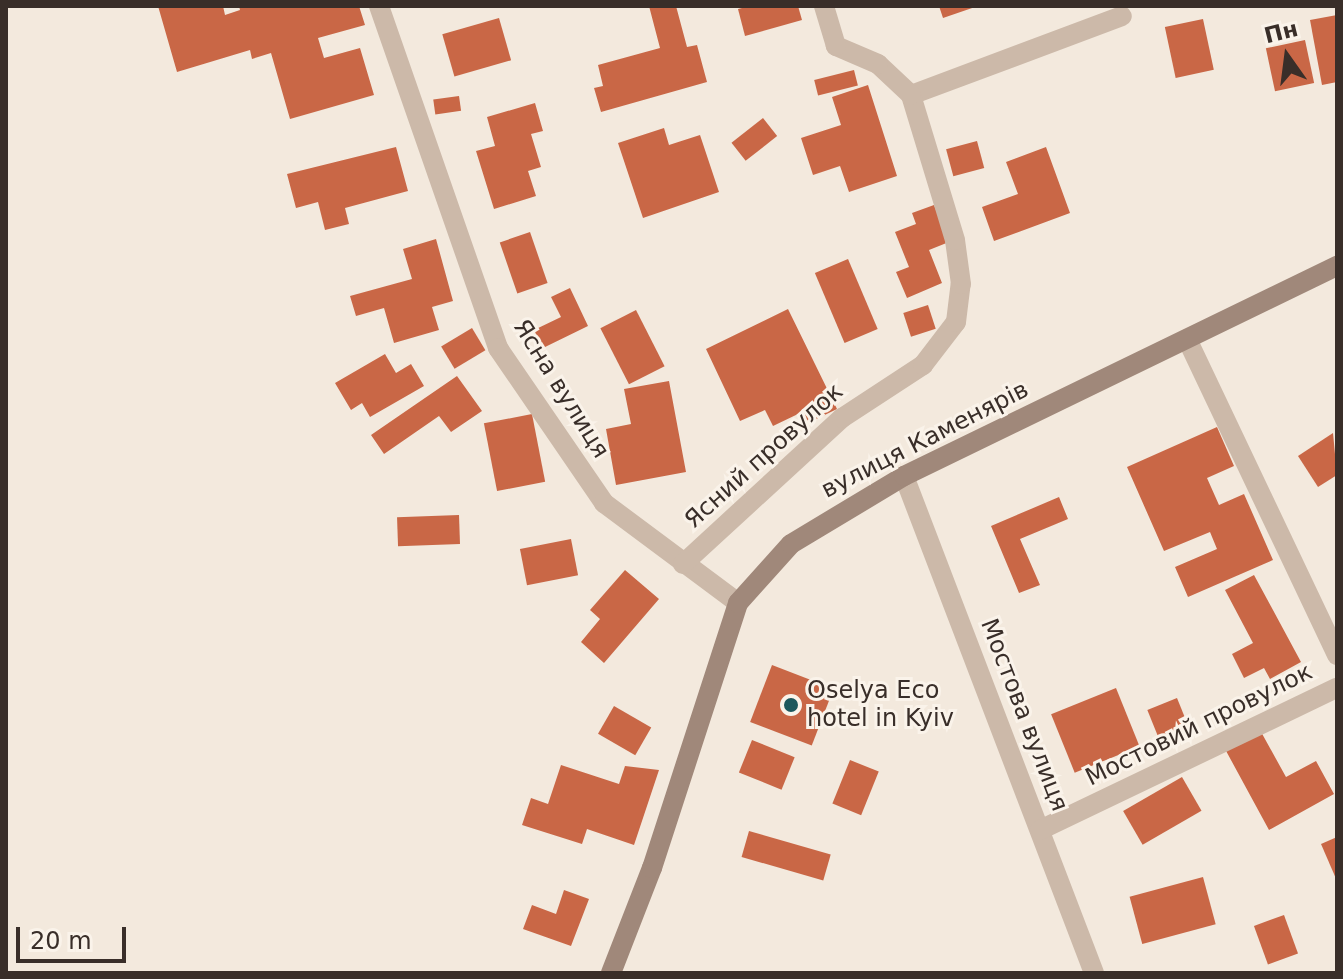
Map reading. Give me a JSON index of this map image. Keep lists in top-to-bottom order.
{
  "streets": {
    "street": [
      "Ясна вулиця",
      "вулиця Каменярів",
      "Ясний провулок",
      "Мостова вулиця",
      "Мостовий провулок"
    ]
  },
  "crossings": [
    ["Ясна вулиця", "вулиця Каменярів"],
    ["Ясна вулиця", "Ясний провулок"],
    ["вулиця Каменярів", "Мостова вулиця"],
    ["вулиця Каменярів", "Мостовий провулок"],
    ["Мостова вулиця", "Мостовий провулок"]
  ],
  "places": ["Oselya Eco hotel in Kyiv"],
  "scale_bar": "20 m",
  "north": "top"
}
